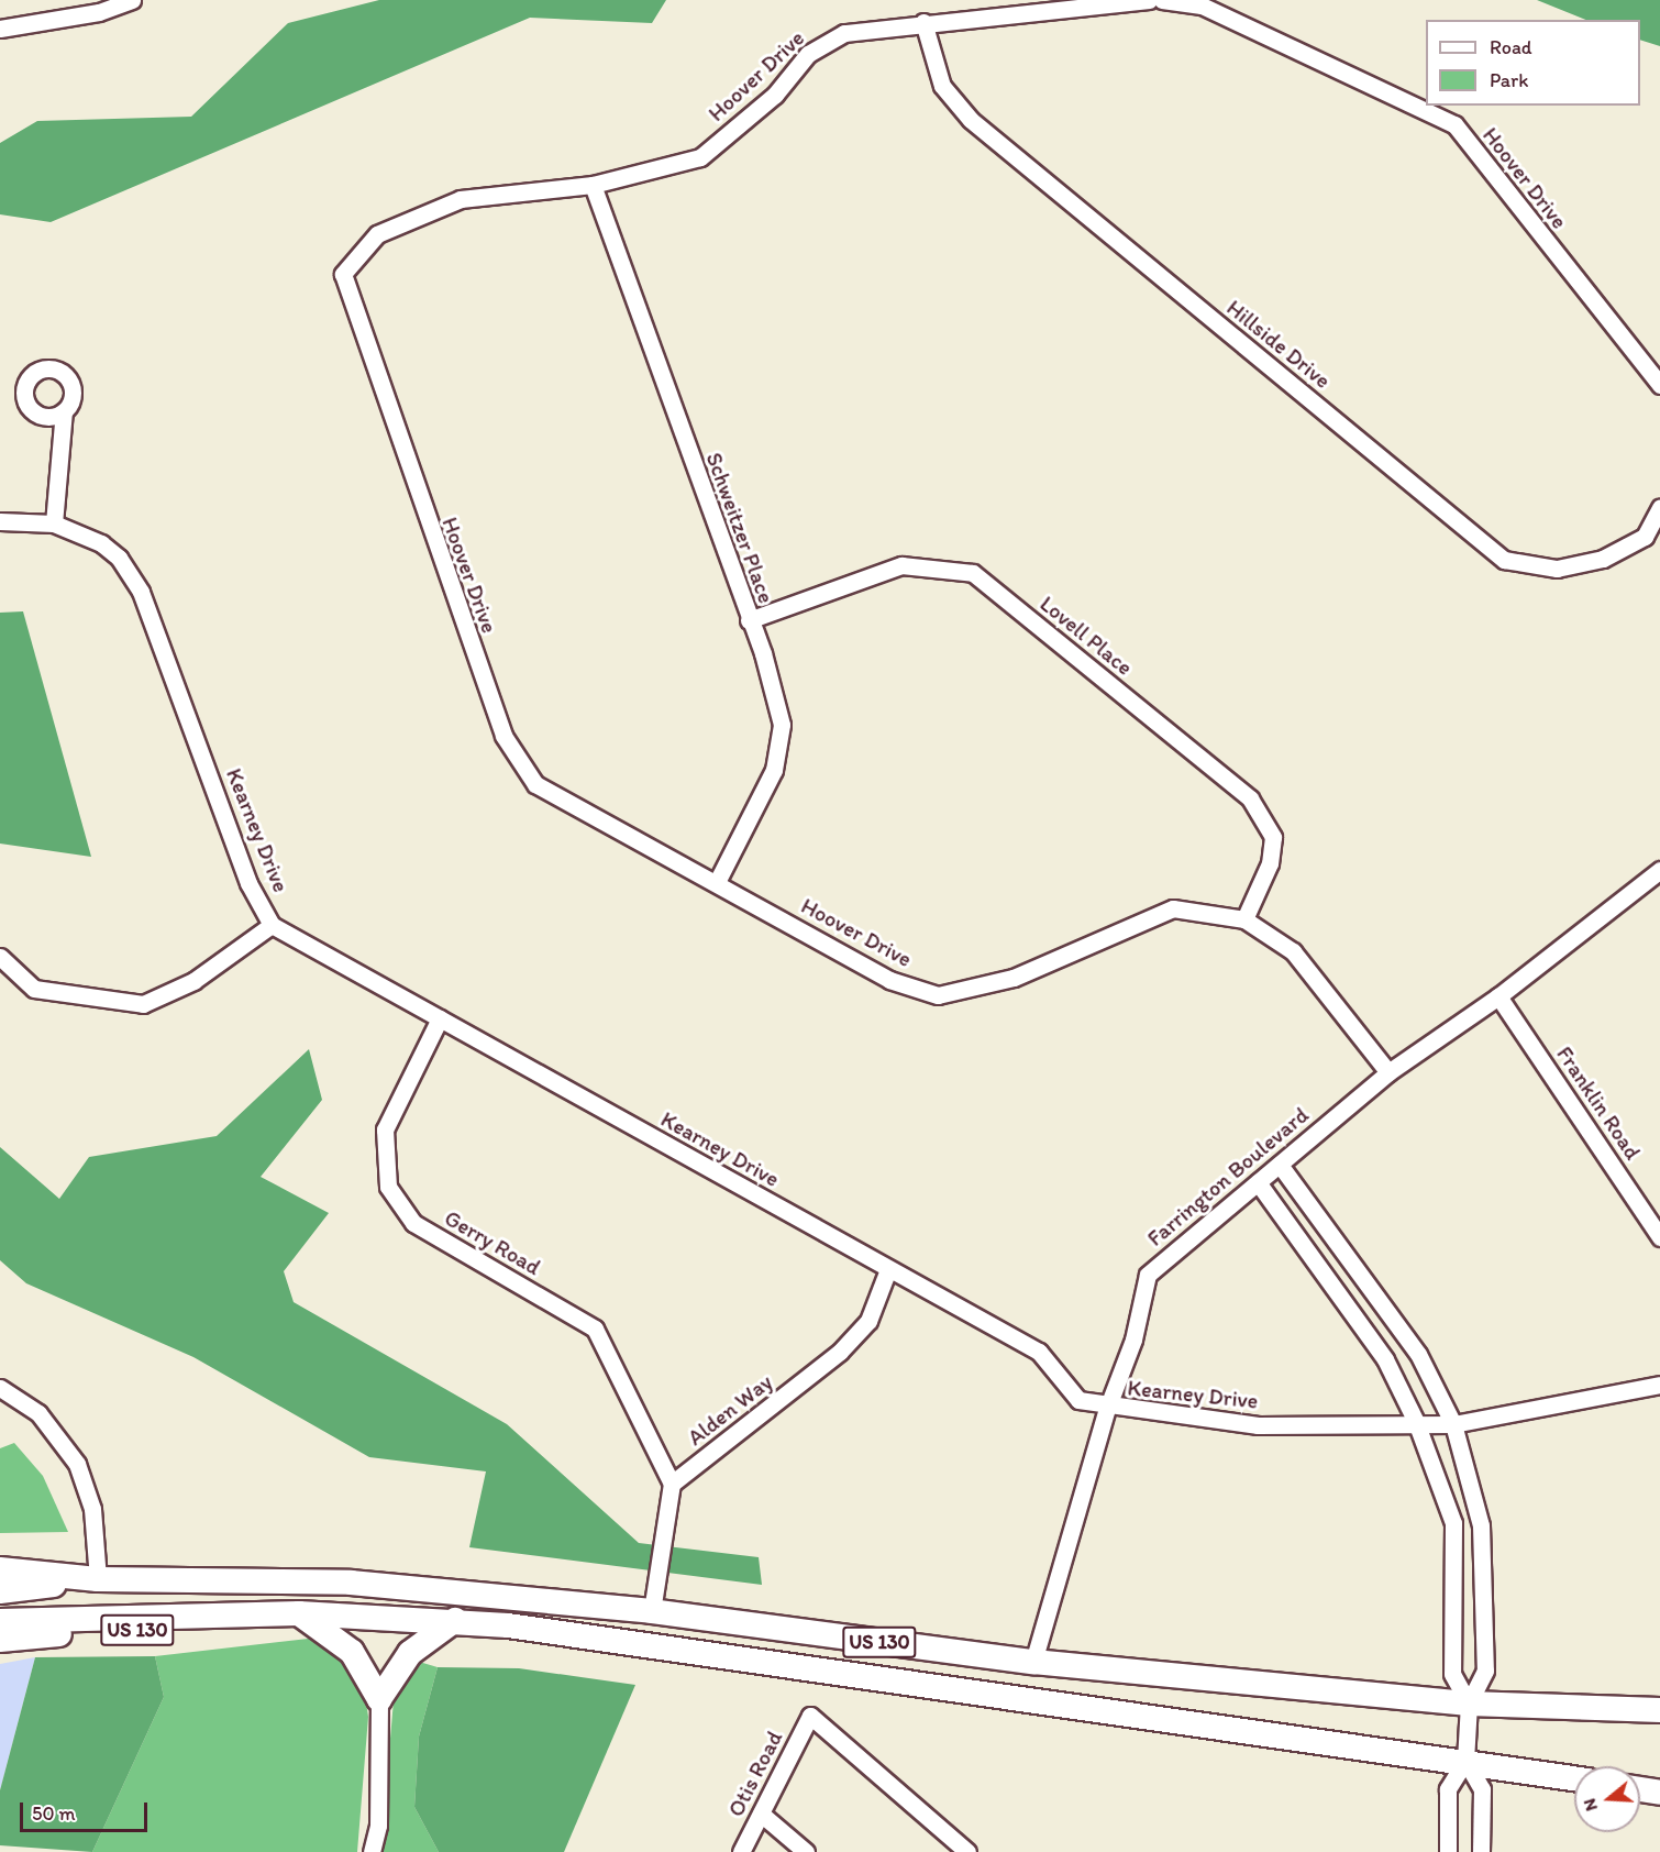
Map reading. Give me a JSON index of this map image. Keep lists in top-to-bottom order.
{
  "streets": {
    "highway": ["US 130"],
    "street": [
      "Hoover Drive",
      "Hillside Drive",
      "Schweitzer Place",
      "Lovell Place",
      "Kearney Drive",
      "Franklin Road",
      "Farrington Boulevard",
      "Gerry Road",
      "Alden Way",
      "Otis Road"
    ]
  },
  "crossings": [
    ["Hoover Drive", "Hillside Drive"],
    ["Hoover Drive", "Schweitzer Place"],
    ["Hoover Drive", "Lovell Place"],
    ["Hoover Drive", "Farrington Boulevard"],
    ["Schweitzer Place", "Lovell Place"],
    ["Kearney Drive", "Farrington Boulevard"],
    ["Kearney Drive", "Gerry Road"],
    ["Kearney Drive", "Alden Way"],
    ["Franklin Road", "Farrington Boulevard"],
    ["Farrington Boulevard", "US 130"],
    ["Gerry Road", "Alden Way"]
  ],
  "legend": ["Road", "Park"],
  "scale_bar": "50 m",
  "north": "left"
}
